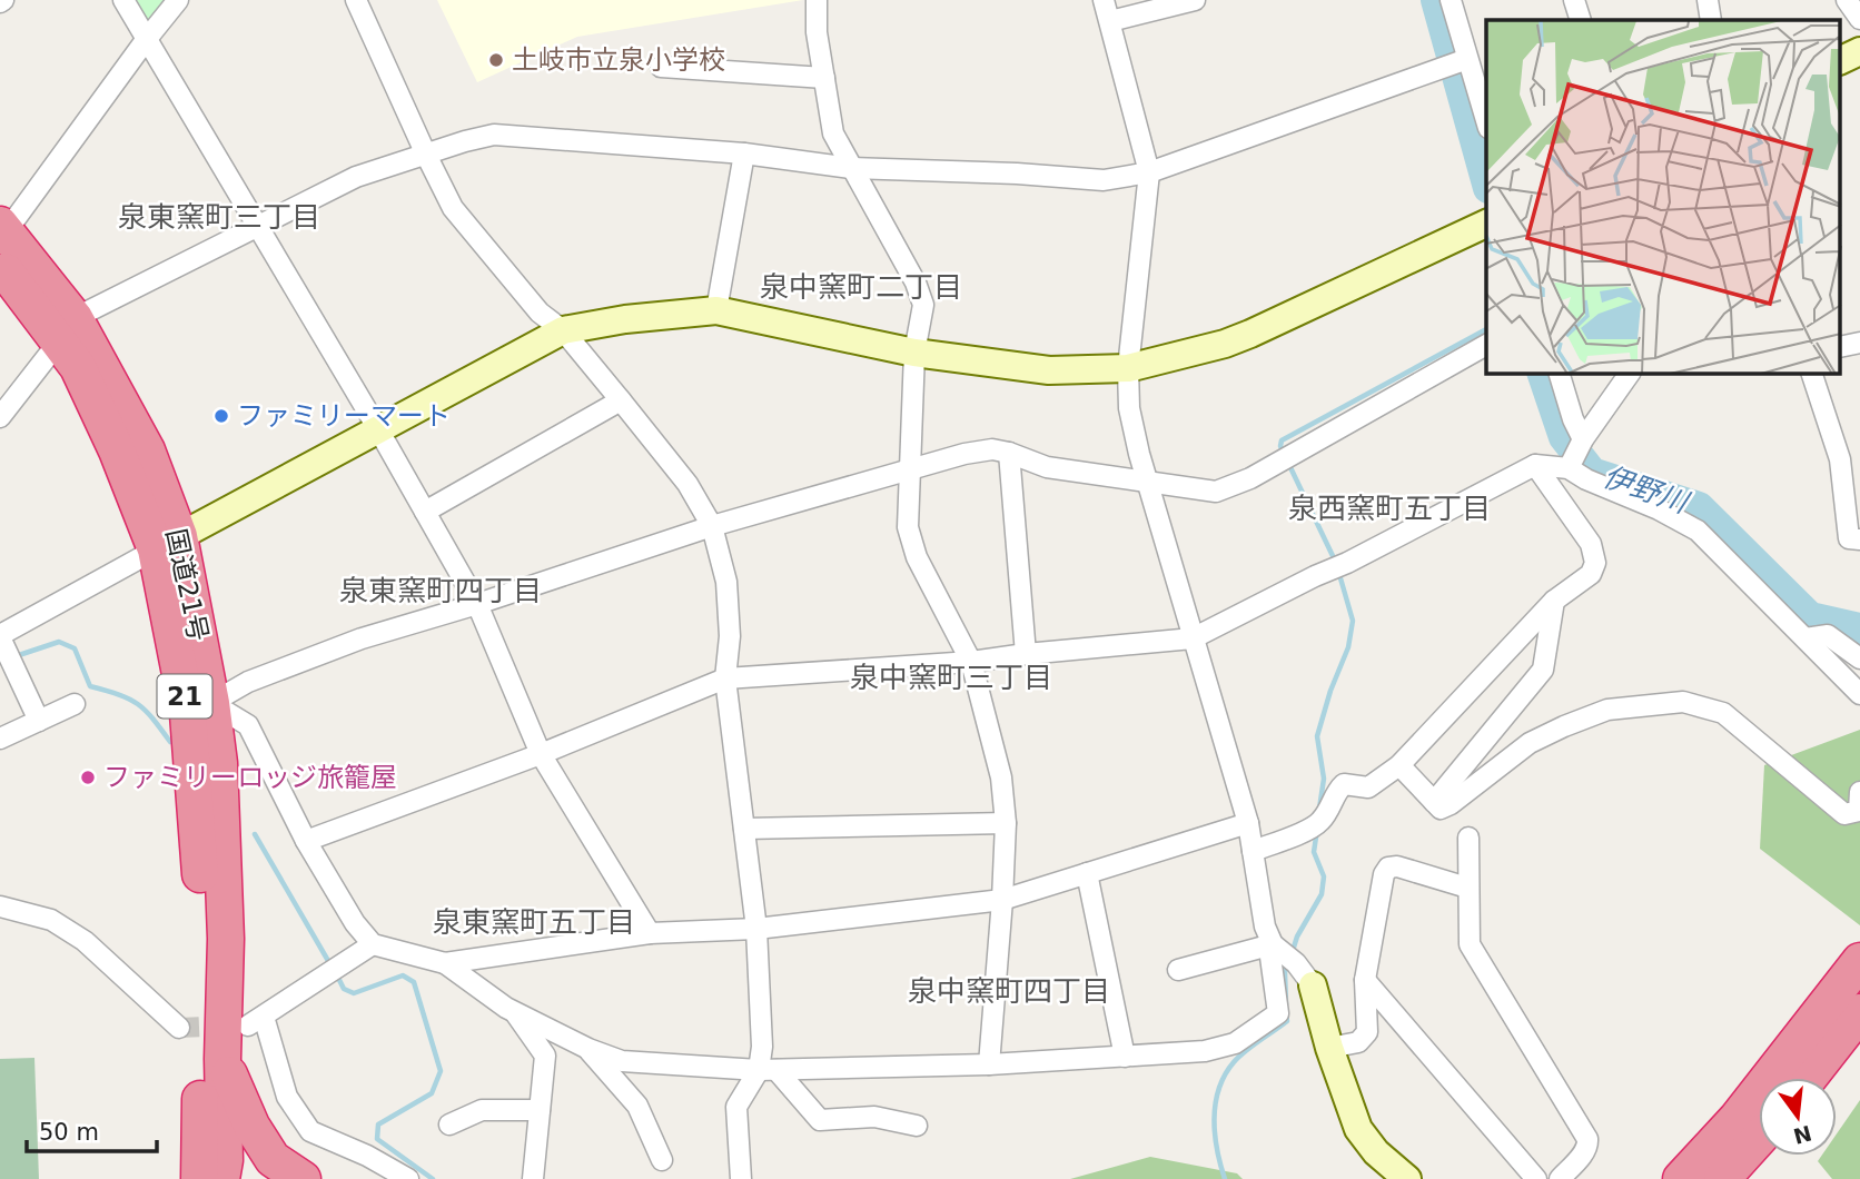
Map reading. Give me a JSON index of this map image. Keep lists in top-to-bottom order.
{
  "streets": {
    "highway": ["国道21号", "21"]
  },
  "districts": [
    "泉東窯町三丁目",
    "泉中窯町二丁目",
    "泉西窯町五丁目",
    "泉東窯町四丁目",
    "泉中窯町三丁目",
    "泉東窯町五丁目",
    "泉中窯町四丁目"
  ],
  "water": ["伊野川"],
  "places": ["土岐市立泉小学校", "ファミリーマート", "ファミリーロッジ旅籠屋"],
  "scale_bar": "50 m",
  "north": "bottom"
}
